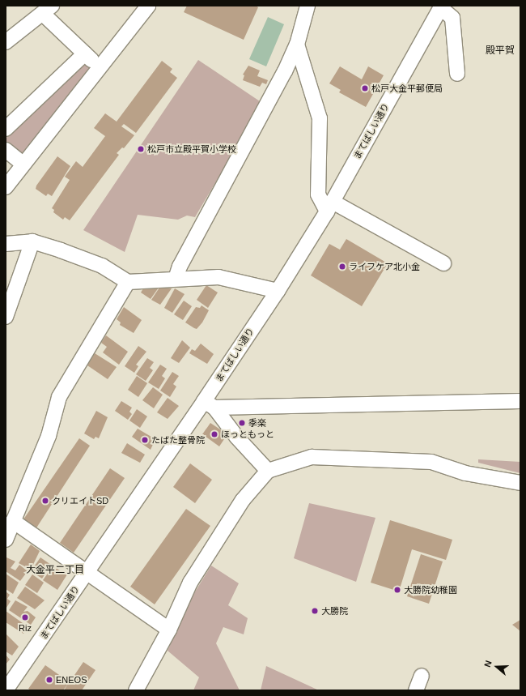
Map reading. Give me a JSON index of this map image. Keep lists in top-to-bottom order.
{
  "streets": {
    "street": ["まてばしい通り"]
  },
  "districts": ["殿平賀", "大金平二丁目"],
  "places": [
    "松戸大金平郵便局",
    "松戸市立殿平賀小学校",
    "ライフケア北小金",
    "季楽",
    "ほっともっと",
    "たばた整骨院",
    "クリエイトSD",
    "大勝院幼稚園",
    "大勝院",
    "Riz",
    "ENEOS"
  ],
  "north": "left"
}
